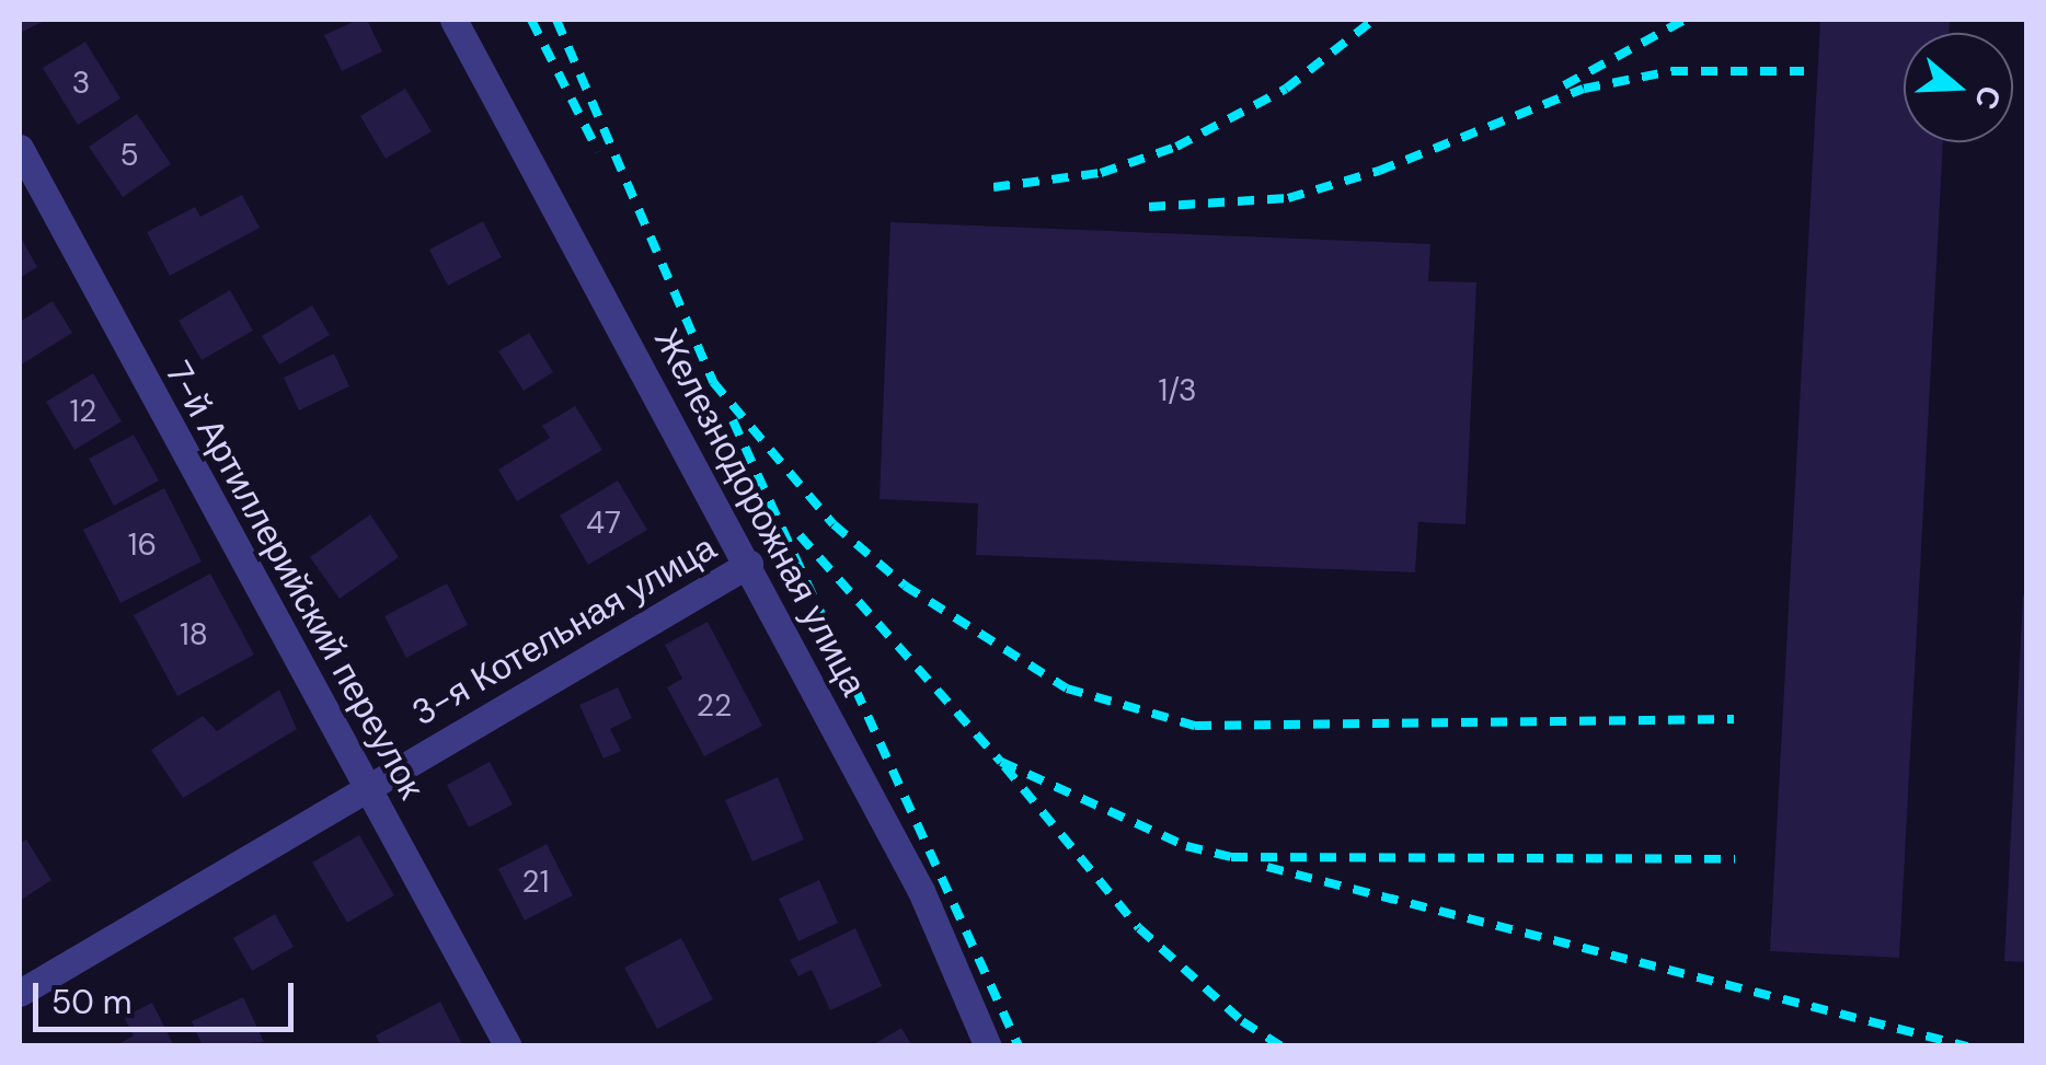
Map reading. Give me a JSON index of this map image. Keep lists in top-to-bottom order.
{
  "streets": {
    "street": ["Железнодорожная улица", "7-й Артиллерийский переулок", "3-я Котельная улица"]
  },
  "crossings": [
    ["Железнодорожная улица", "3-я Котельная улица"],
    ["7-й Артиллерийский переулок", "3-я Котельная улица"]
  ],
  "house_numbers": [
    "3",
    "5",
    "1/3",
    "12",
    "47",
    "16",
    "18",
    "22",
    "21"
  ],
  "scale_bar": "50 m",
  "north": "right"
}
